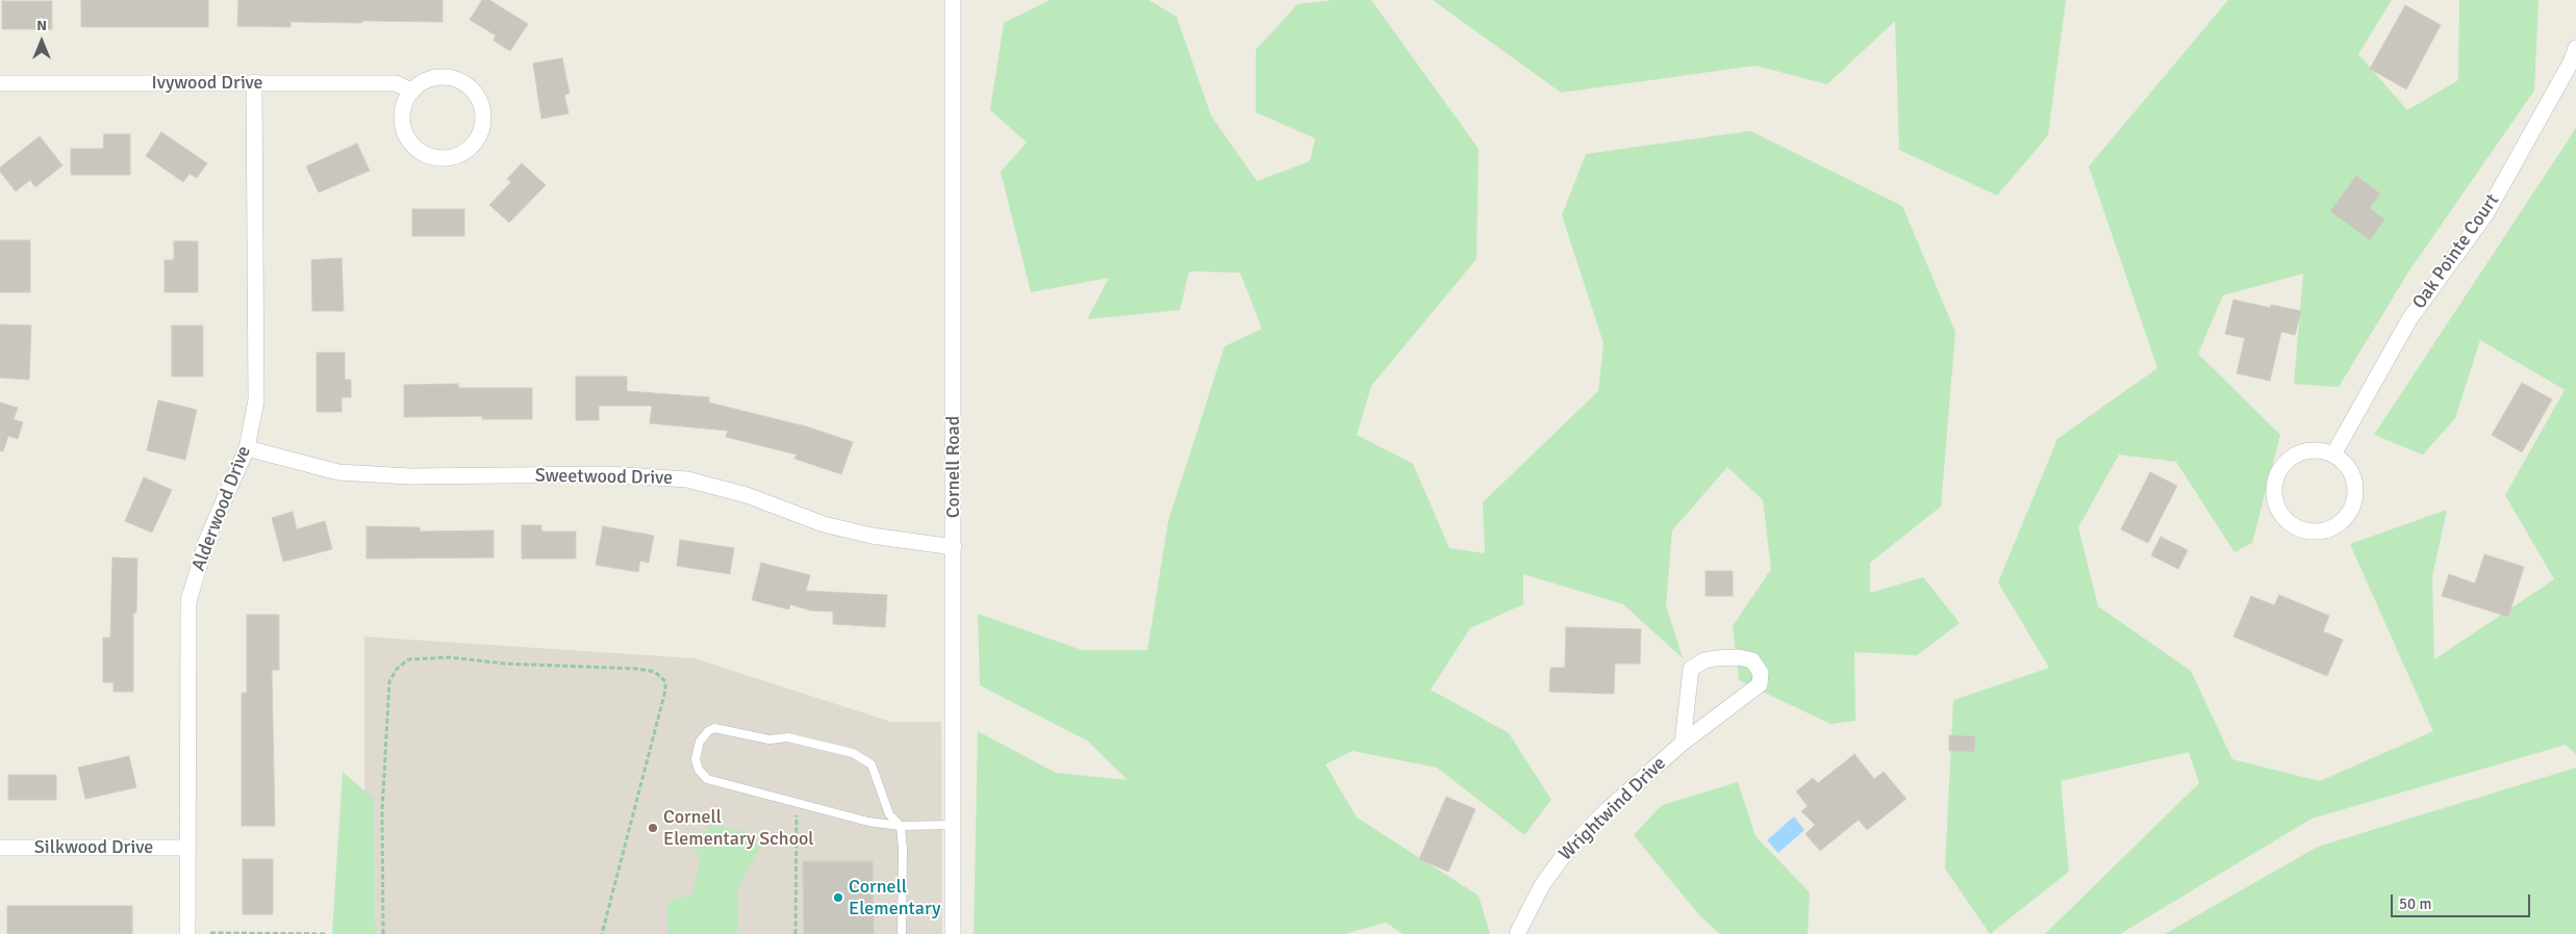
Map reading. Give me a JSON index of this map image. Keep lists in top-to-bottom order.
{
  "streets": {
    "street": [
      "Ivywood Drive",
      "Oak Pointe Court",
      "Cornell Road",
      "Sweetwood Drive",
      "Alderwood Drive",
      "Wrightwind Drive",
      "Silkwood Drive"
    ]
  },
  "crossings": [
    ["Ivywood Drive", "Alderwood Drive"],
    ["Cornell Road", "Sweetwood Drive"],
    ["Sweetwood Drive", "Alderwood Drive"],
    ["Alderwood Drive", "Silkwood Drive"]
  ],
  "places": ["Cornell Elementary School", "Cornell Elementary"],
  "scale_bar": "50 m",
  "north": "top"
}
